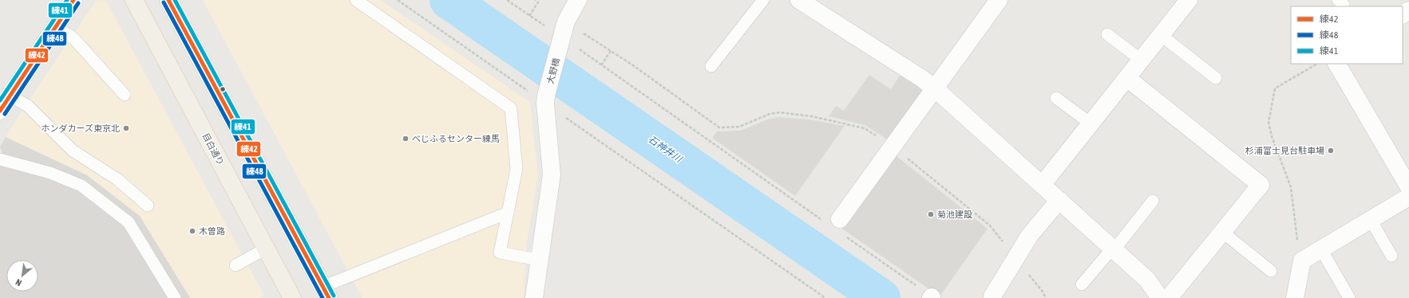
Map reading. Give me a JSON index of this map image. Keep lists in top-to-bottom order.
{
  "streets": {
    "main road": ["目白通り"],
    "street": ["大野橋"]
  },
  "water": ["石神井川"],
  "places": [
    "ホンダカーズ東京北",
    "べじふるセンター練馬",
    "杉浦富士見台駐車場",
    "菊池建設",
    "木曽路"
  ],
  "lines": ["transit line 練42", "transit line 練41", "transit line 練48"],
  "legend": ["練42", "練48", "練41"],
  "north": "bottom left"
}
